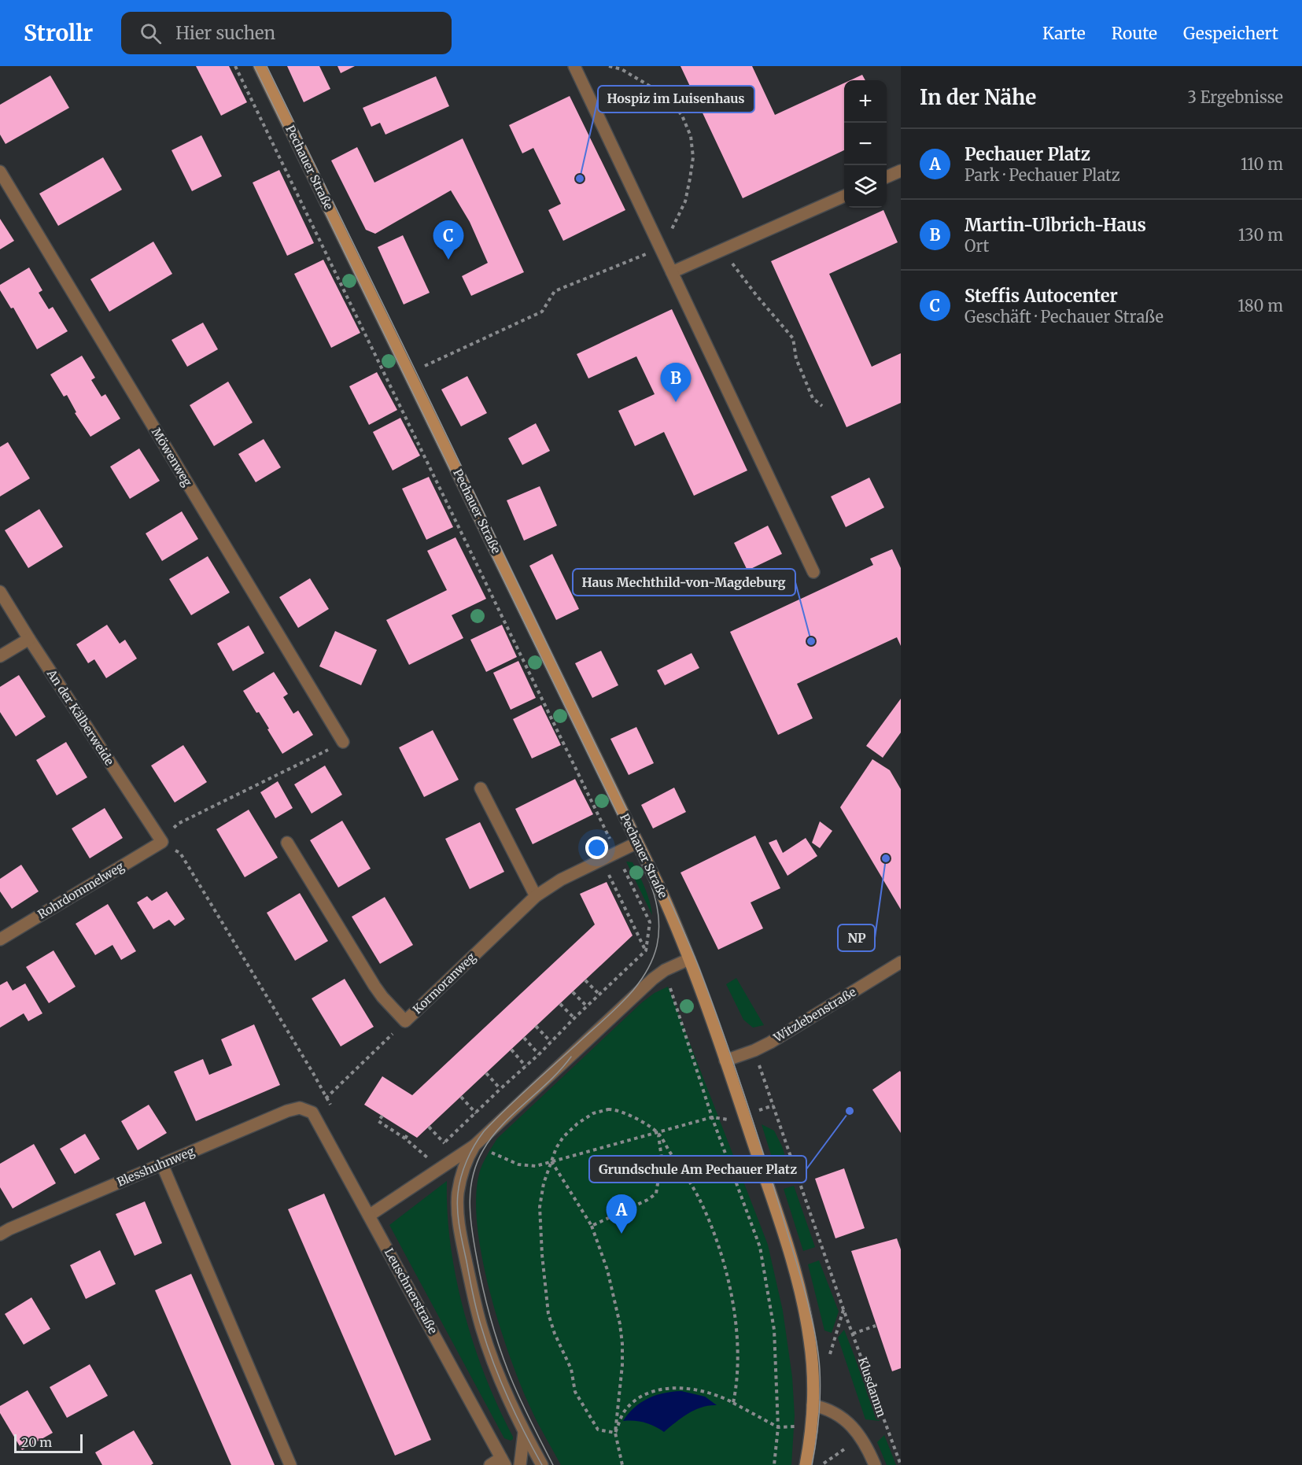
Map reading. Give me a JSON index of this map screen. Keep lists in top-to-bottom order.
{
  "streets": {
    "main road": ["Pechauer Straße"],
    "street": [
      "Möwenweg",
      "An der Kälberweide",
      "Rohrdommelweg",
      "Kormoranweg",
      "Witzlebenstraße",
      "Blesshuhnweg",
      "Leuschnerstraße"
    ],
    "path": ["Klusdamm"]
  },
  "crossings": [
    ["Pechauer Straße", "Kormoranweg"],
    ["Pechauer Straße", "Witzlebenstraße"],
    ["An der Kälberweide", "Rohrdommelweg"],
    ["Witzlebenstraße", "Klusdamm"],
    ["Blesshuhnweg", "Leuschnerstraße"]
  ],
  "places": [
    "Hospiz im Luisenhaus",
    "Haus Mechthild-von-Magdeburg",
    "NP",
    "Grundschule Am Pechauer Platz"
  ],
  "scale_bar": "20 m",
  "page": {
    "header": "Strollr",
    "search": "Hier suchen",
    "nav": ["Karte", "Route", "Gespeichert"],
    "heading": ["In der Nähe", "3 Ergebnisse"],
    "map_buttons": ["+", "−"],
    "list": [
      {
        "mark": "A",
        "name": "Pechauer Platz",
        "note": "Park · Pechauer Platz",
        "value": "110 m"
      },
      {
        "mark": "B",
        "name": "Martin-Ulbrich-Haus",
        "note": "Ort",
        "value": "130 m"
      },
      {
        "mark": "C",
        "name": "Steffis Autocenter",
        "note": "Geschäft · Pechauer Straße",
        "value": "180 m"
      }
    ],
    "pins": ["C", "B", "A"],
    "scale": "20 m"
  }
}
